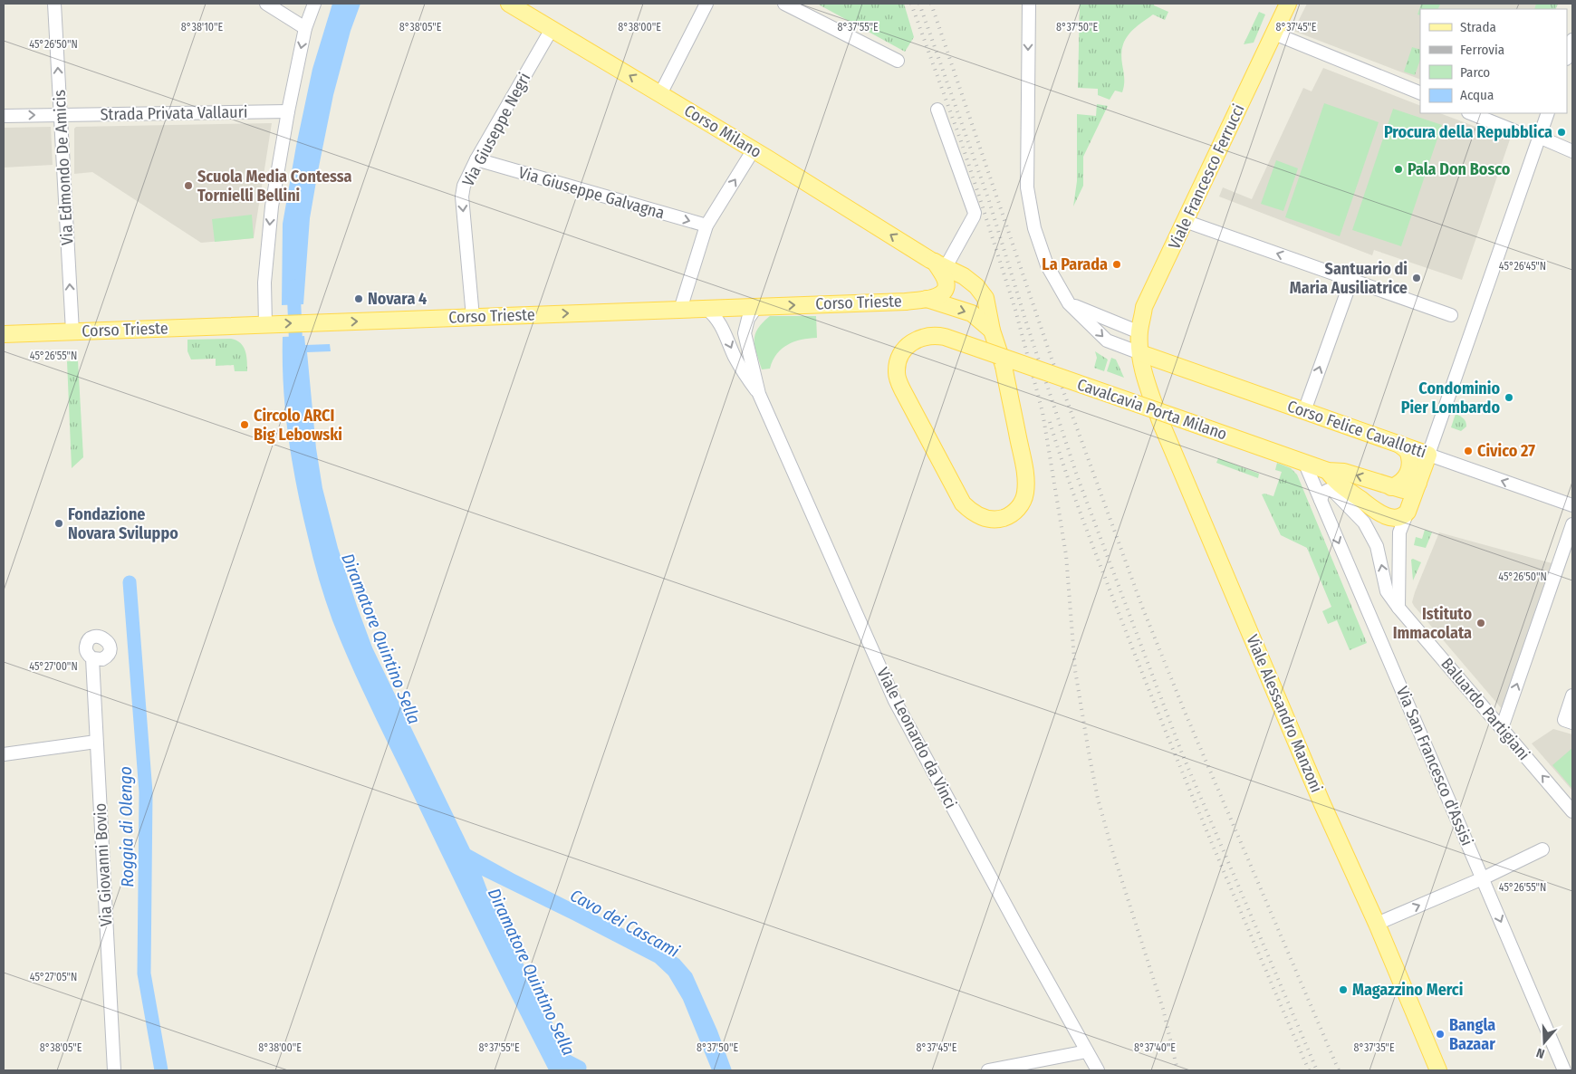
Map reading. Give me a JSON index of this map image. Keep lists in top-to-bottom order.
{
  "streets": {
    "main road": [
      "Corso Milano",
      "Viale Francesco Ferrucci",
      "Corso Trieste",
      "Cavalcavia Porta Milano",
      "Corso Felice Cavallotti",
      "Viale Alessandro Manzoni"
    ],
    "street": [
      "Strada Privata Vallauri",
      "Via Giuseppe Negri",
      "Via Edmondo De Amicis",
      "Via Giuseppe Galvagna",
      "Baluardo Partigiani",
      "Viale Leonardo da Vinci",
      "Via San Francesco d'Assisi",
      "Via Giovanni Bovio"
    ]
  },
  "crossings": [
    ["Strada Privata Vallauri", "Via Edmondo De Amicis"],
    ["Via Giuseppe Negri", "Corso Milano"],
    ["Via Giuseppe Negri", "Via Giuseppe Galvagna"],
    ["Via Giuseppe Negri", "Corso Trieste"],
    ["Corso Milano", "Corso Trieste"],
    ["Corso Milano", "Cavalcavia Porta Milano"],
    ["Via Edmondo De Amicis", "Corso Trieste"],
    ["Viale Francesco Ferrucci", "Corso Felice Cavallotti"],
    ["Viale Francesco Ferrucci", "Viale Alessandro Manzoni"],
    ["Corso Trieste", "Viale Leonardo da Vinci"],
    ["Cavalcavia Porta Milano", "Via San Francesco d'Assisi"],
    ["Corso Felice Cavallotti", "Viale Alessandro Manzoni"],
    ["Baluardo Partigiani", "Via San Francesco d'Assisi"]
  ],
  "one_way": [
    "Via Giuseppe Negri",
    "Corso Milano",
    "Via Edmondo De Amicis",
    "Via Giuseppe Galvagna",
    "Corso Trieste",
    "Baluardo Partigiani",
    "Via San Francesco d'Assisi"
  ],
  "water": ["Diramatore Quintino Sella", "Roggia di Olengo", "Cavo dei Cascami"],
  "places": [
    "Procura della Repubblica",
    "Pala Don Bosco",
    "Scuola Media Contessa Tornielli Bellini",
    "La Parada",
    "Santuario di Maria Ausiliatrice",
    "Novara 4",
    "Condominio Pier Lombardo",
    "Circolo ARCI Big Lebowski",
    "Civico 27",
    "Fondazione Novara Sviluppo",
    "Istituto Immacolata",
    "Magazzino Merci",
    "Bangla Bazaar"
  ],
  "legend": [
    "Strada",
    "Ferrovia",
    "Parco",
    "Acqua"
  ],
  "north": "bottom",
  "coordinates": [
    "8°38'10\"E",
    "8°38'05\"E",
    "8°38'00\"E",
    "8°37'55\"E",
    "8°37'50\"E",
    "8°37'45\"E",
    "45°26'50\"N",
    "45°26'45\"N",
    "45°26'55\"N",
    "45°27'00\"N",
    "45°27'05\"N",
    "8°37'40\"E",
    "8°37'35\"E"
  ]
}
